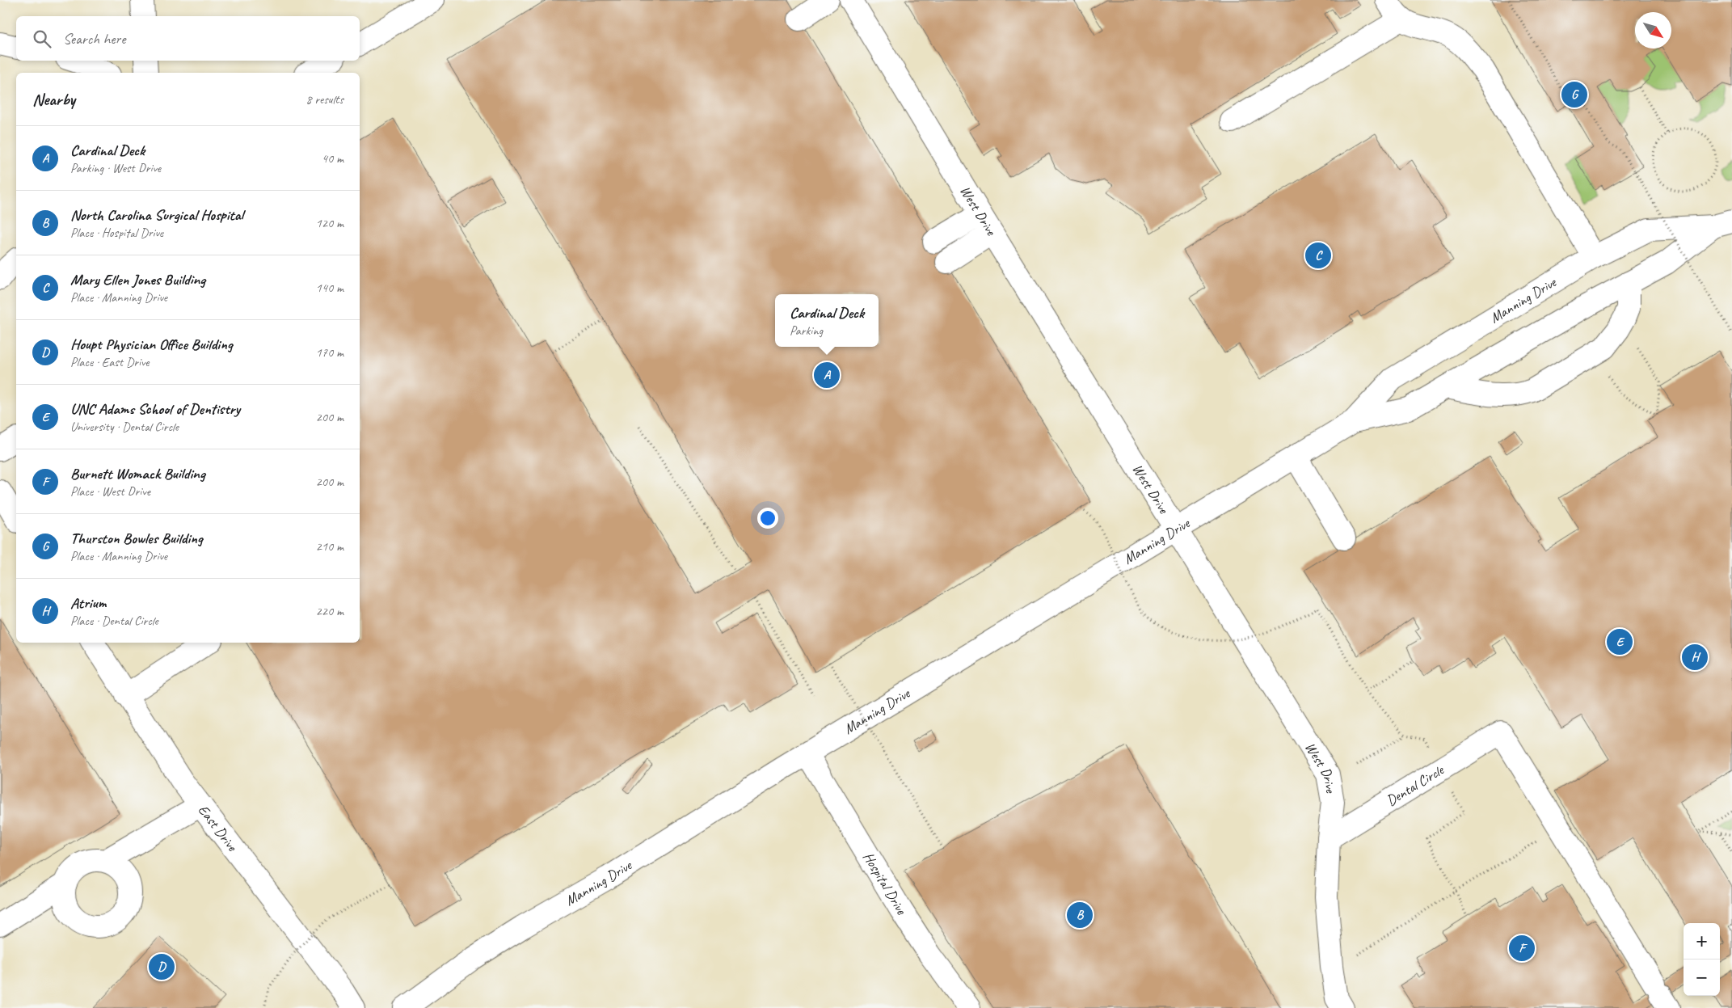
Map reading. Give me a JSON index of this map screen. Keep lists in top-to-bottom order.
{
  "streets": {
    "street": [
      "West Drive",
      "Manning Drive",
      "Dental Circle",
      "East Drive",
      "Hospital Drive"
    ]
  },
  "crossings": [
    ["West Drive", "Manning Drive"],
    ["West Drive", "Dental Circle"],
    ["Manning Drive", "Hospital Drive"]
  ],
  "north": "bottom right",
  "page": {
    "search": "Search here",
    "heading": ["Nearby", "8 results"],
    "pins": [
      "G",
      "C",
      "A",
      "E",
      "H",
      "B",
      "F",
      "D"
    ],
    "list": [
      {
        "mark": "A",
        "name": "Cardinal Deck",
        "note": "Parking · West Drive",
        "value": "40 m"
      },
      {
        "mark": "B",
        "name": "North Carolina Surgical Hospital",
        "note": "Place · Hospital Drive",
        "value": "120 m"
      },
      {
        "mark": "C",
        "name": "Mary Ellen Jones Building",
        "note": "Place · Manning Drive",
        "value": "140 m"
      },
      {
        "mark": "D",
        "name": "Houpt Physician Office Building",
        "note": "Place · East Drive",
        "value": "170 m"
      },
      {
        "mark": "E",
        "name": "UNC Adams School of Dentistry",
        "note": "University · Dental Circle",
        "value": "200 m"
      },
      {
        "mark": "F",
        "name": "Burnett Womack Building",
        "note": "Place · West Drive",
        "value": "200 m"
      },
      {
        "mark": "G",
        "name": "Thurston Bowles Building",
        "note": "Place · Manning Drive",
        "value": "210 m"
      },
      {
        "mark": "H",
        "name": "Atrium",
        "note": "Place · Dental Circle",
        "value": "220 m"
      }
    ],
    "popup": ["Cardinal Deck", "Parking"],
    "map_buttons": ["+", "−"]
  }
}
